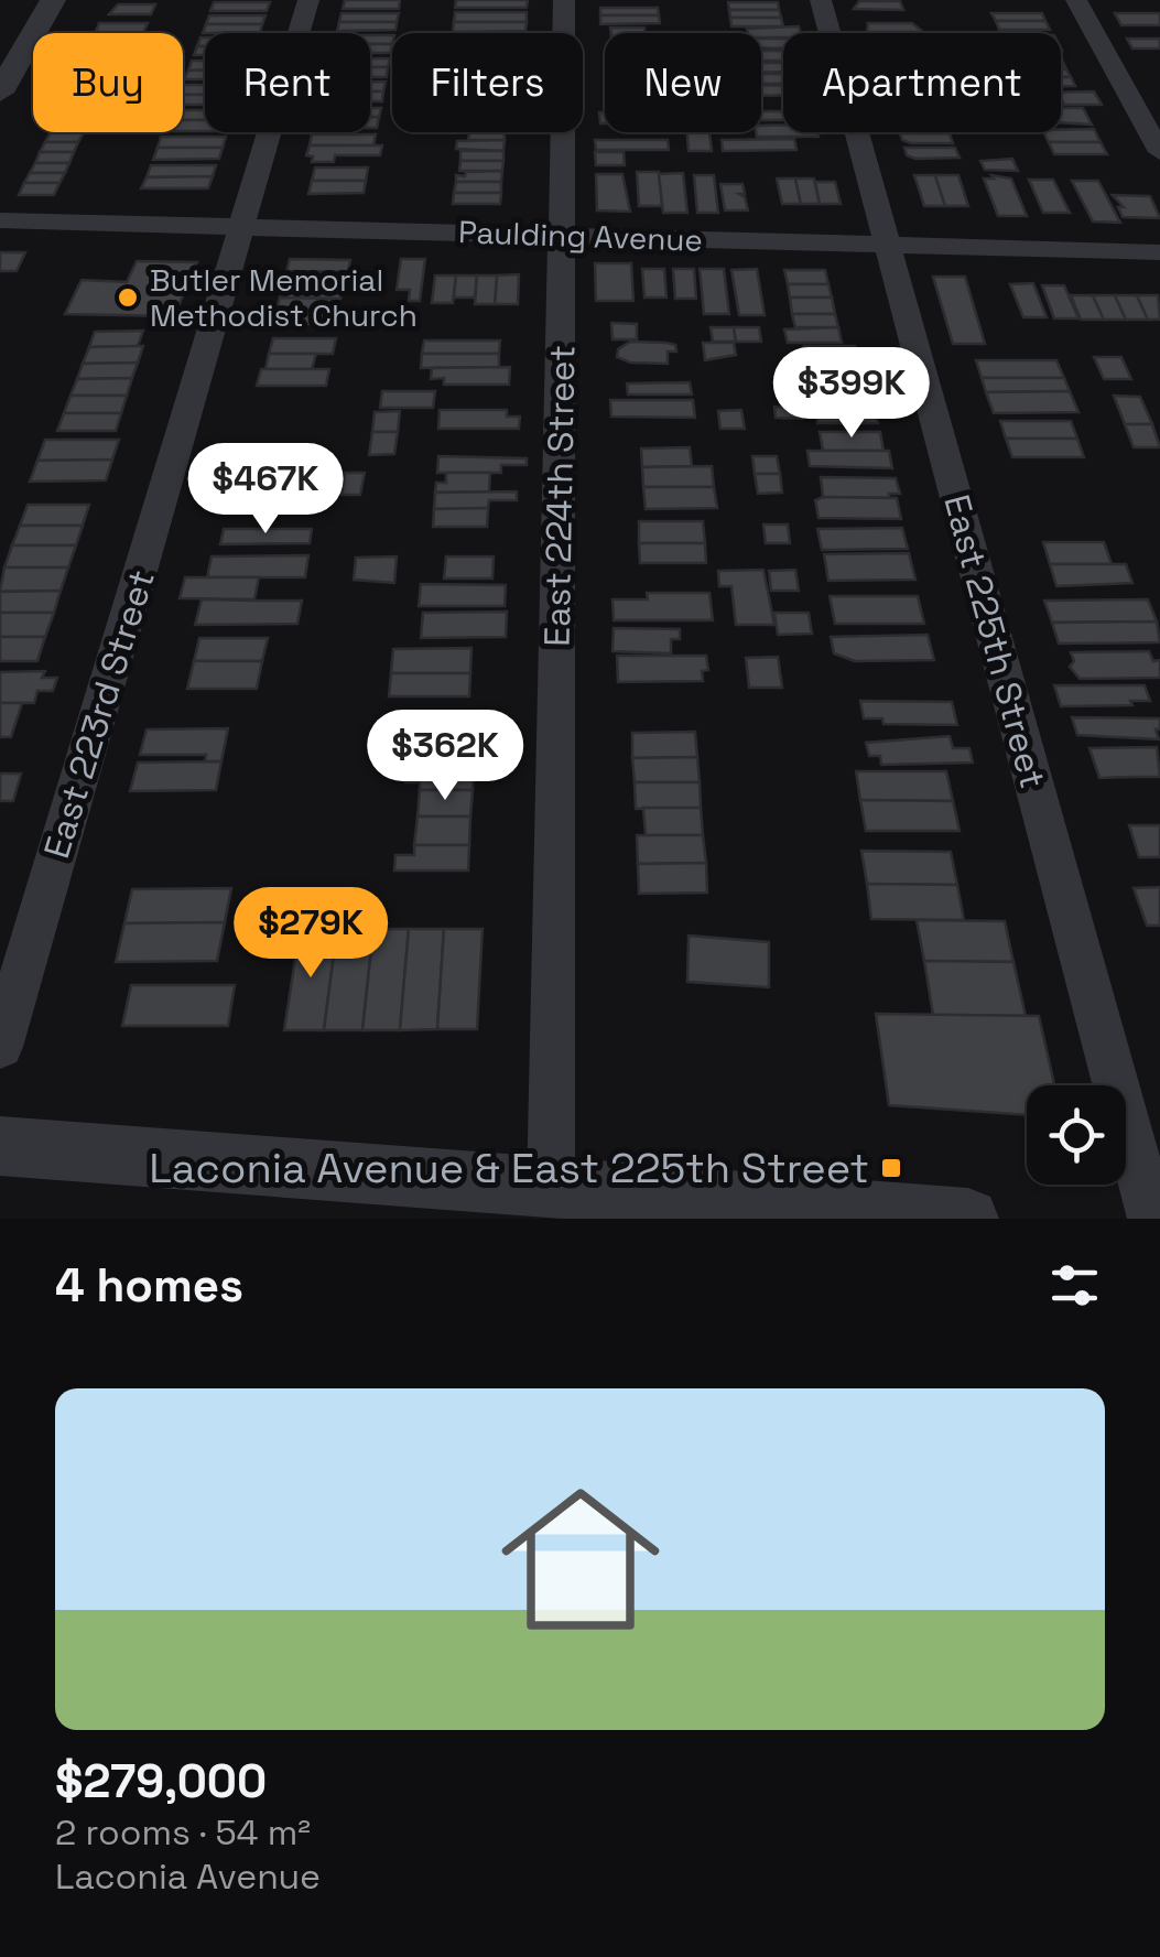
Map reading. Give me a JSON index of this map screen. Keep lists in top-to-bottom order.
{
  "streets": {
    "street": [
      "Paulding Avenue",
      "East 224th Street",
      "East 225th Street",
      "East 223rd Street"
    ]
  },
  "crossings": [
    ["Paulding Avenue", "East 224th Street"],
    ["Paulding Avenue", "East 225th Street"],
    ["Paulding Avenue", "East 223rd Street"]
  ],
  "places": {
    "other": ["Butler Memorial Methodist Church"],
    "transit": ["Laconia Avenue & East 225th Street"]
  },
  "page": {
    "chip": [
      "Buy",
      "Rent",
      "Filters",
      "New",
      "Apartment"
    ],
    "price": [
      "$399K",
      "$467K",
      "$362K",
      "$279K"
    ],
    "heading": "4 homes",
    "list": [
      {
        "name": "$279,000",
        "note": "2 rooms · 54 m² · Laconia Avenue"
      }
    ]
  }
}
